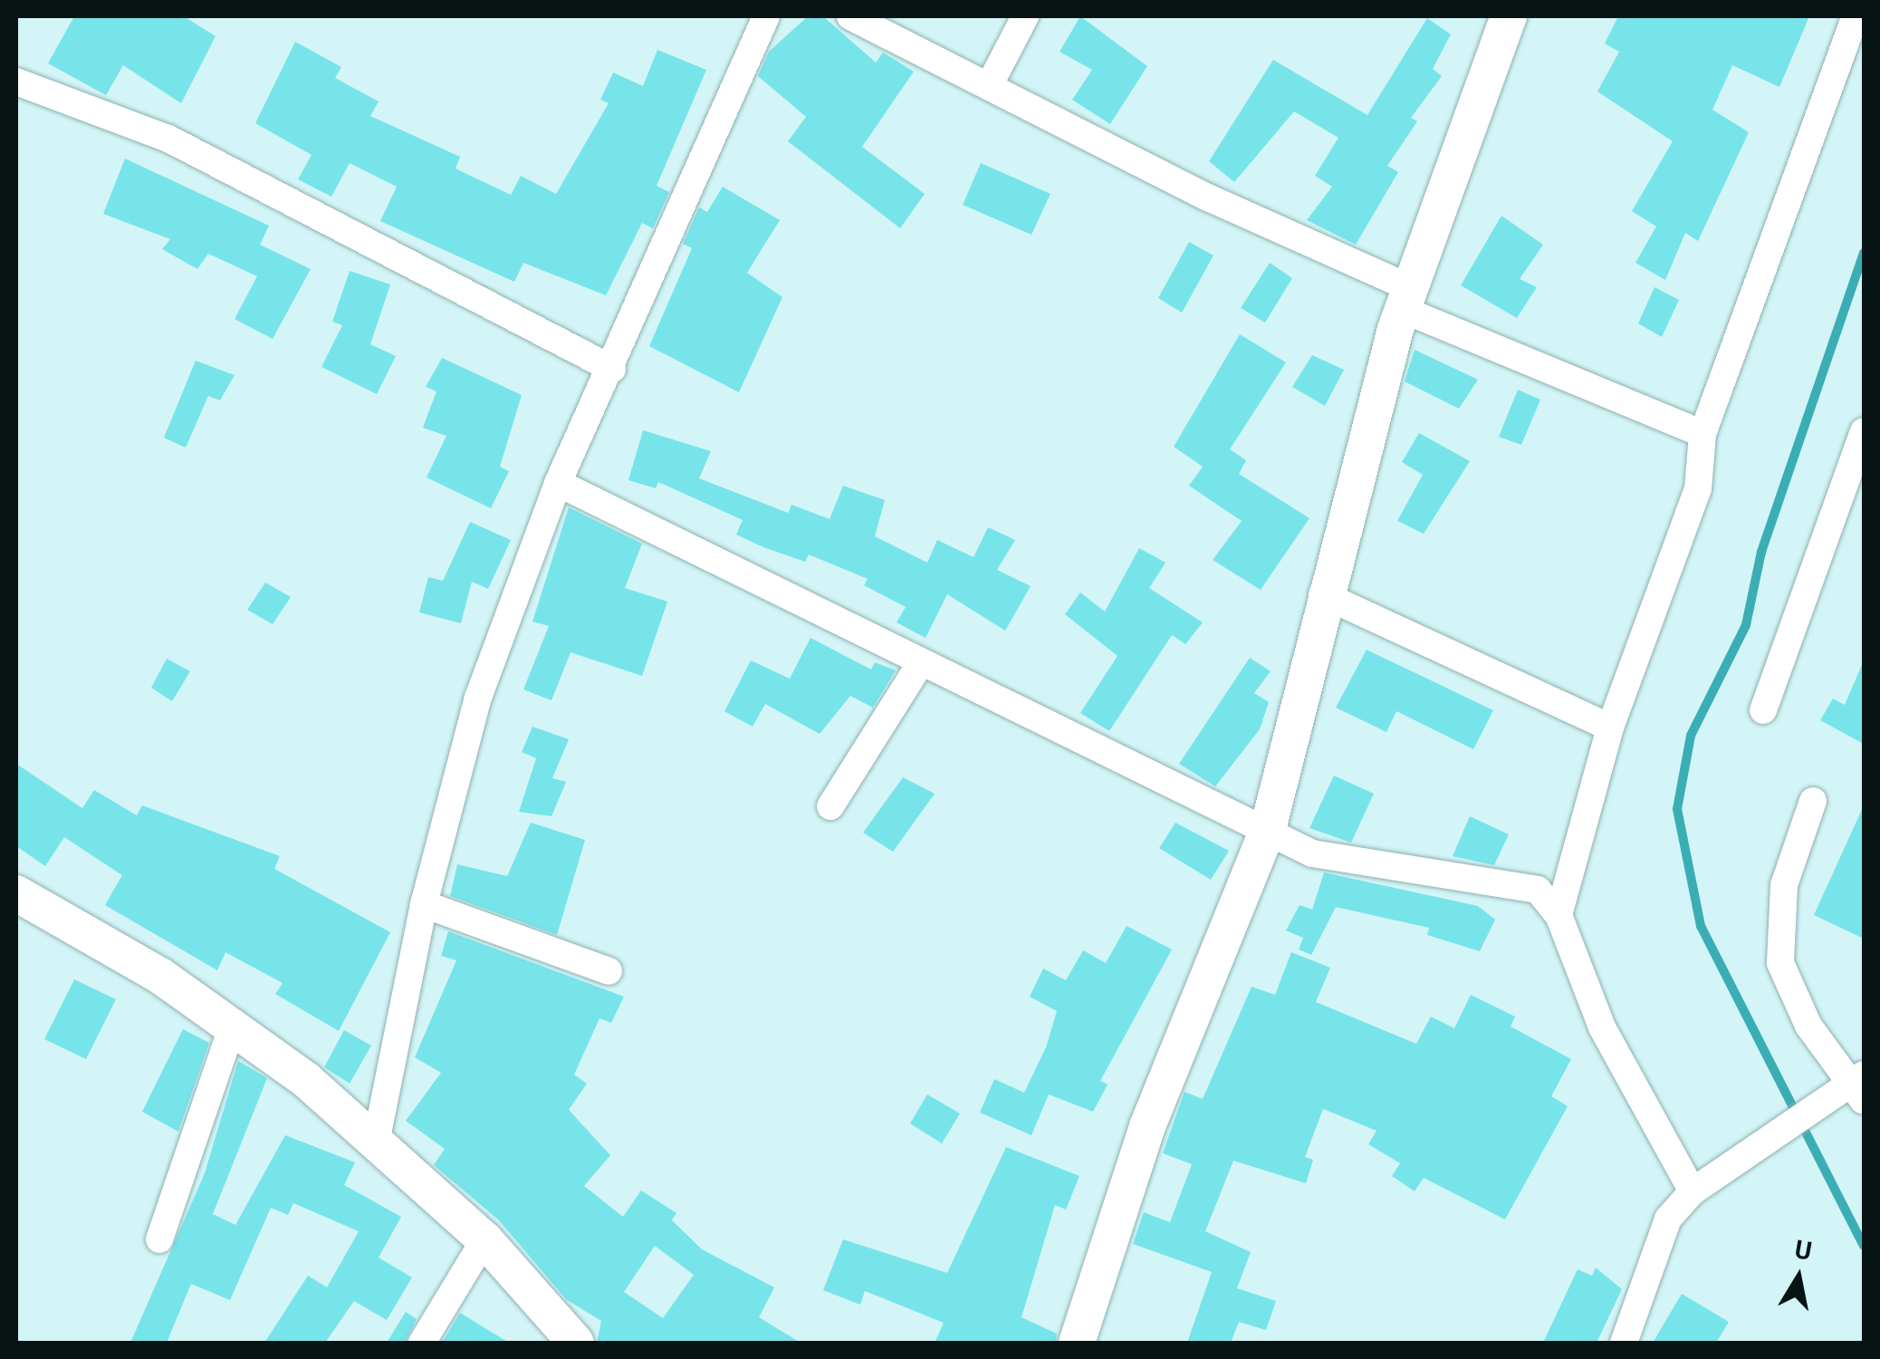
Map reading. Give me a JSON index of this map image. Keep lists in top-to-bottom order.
{
  "north": "top"
}
